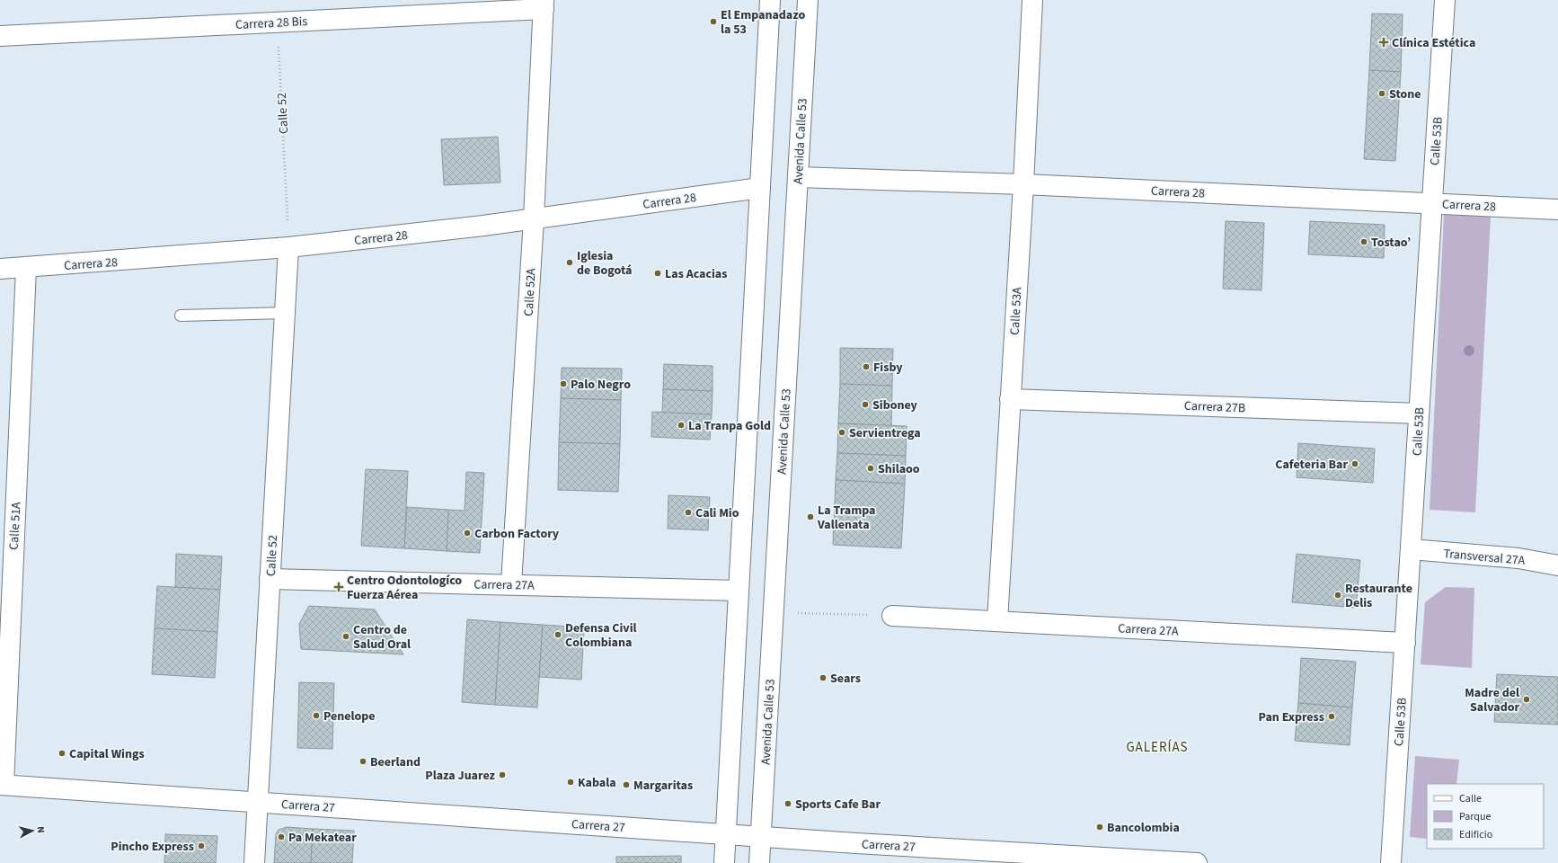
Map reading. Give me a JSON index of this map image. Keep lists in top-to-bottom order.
{
  "streets": {
    "street": [
      "Carrera 28 Bis",
      "Calle 52",
      "Avenida Calle 53",
      "Calle 53B",
      "Carrera 28",
      "Calle 52A",
      "Calle 53A",
      "Carrera 27B",
      "Calle 51A",
      "Transversal 27A",
      "Carrera 27A",
      "Carrera 27"
    ]
  },
  "crossings": [
    ["Carrera 28 Bis", "Calle 52"],
    ["Carrera 28 Bis", "Calle 52A"],
    ["Calle 52", "Carrera 28"],
    ["Calle 52", "Carrera 27A"],
    ["Calle 52", "Carrera 27"],
    ["Avenida Calle 53", "Carrera 28"],
    ["Avenida Calle 53", "Carrera 27"],
    ["Calle 53B", "Carrera 28"],
    ["Calle 53B", "Carrera 27B"],
    ["Calle 53B", "Transversal 27A"],
    ["Calle 53B", "Carrera 27A"],
    ["Carrera 28", "Calle 52A"],
    ["Carrera 28", "Calle 53A"],
    ["Carrera 28", "Calle 51A"],
    ["Calle 52A", "Carrera 27A"],
    ["Calle 53A", "Carrera 27B"],
    ["Calle 53A", "Carrera 27A"],
    ["Calle 51A", "Carrera 27"]
  ],
  "districts": ["GALERÍAS"],
  "places": {
    "other": [
      "El Empanadazo la 53",
      "Stone",
      "Tostao’",
      "Iglesia de Bogotá",
      "Las Acacias",
      "Fisby",
      "Palo Negro",
      "Siboney",
      "La Tranpa Gold",
      "Servientrega",
      "Cafeteria Bar",
      "Shilaoo",
      "Cali Mio",
      "La Trampa Vallenata",
      "Carbon Factory",
      "Restaurante Delis",
      "Defensa Civil Colombiana",
      "Centro de Salud Oral",
      "Sears",
      "Madre del Salvador",
      "Penelope",
      "Pan Express",
      "Capital Wings",
      "Beerland",
      "Plaza Juarez",
      "Kabala",
      "Margaritas",
      "Sports Cafe Bar",
      "Bancolombia",
      "Pa Mekatear",
      "Pincho Express"
    ],
    "health": ["Clínica Estética", "Centro Odontologíco Fuerza Aérea"]
  },
  "legend": ["Calle", "Parque", "Edificio"],
  "north": "right"
}
